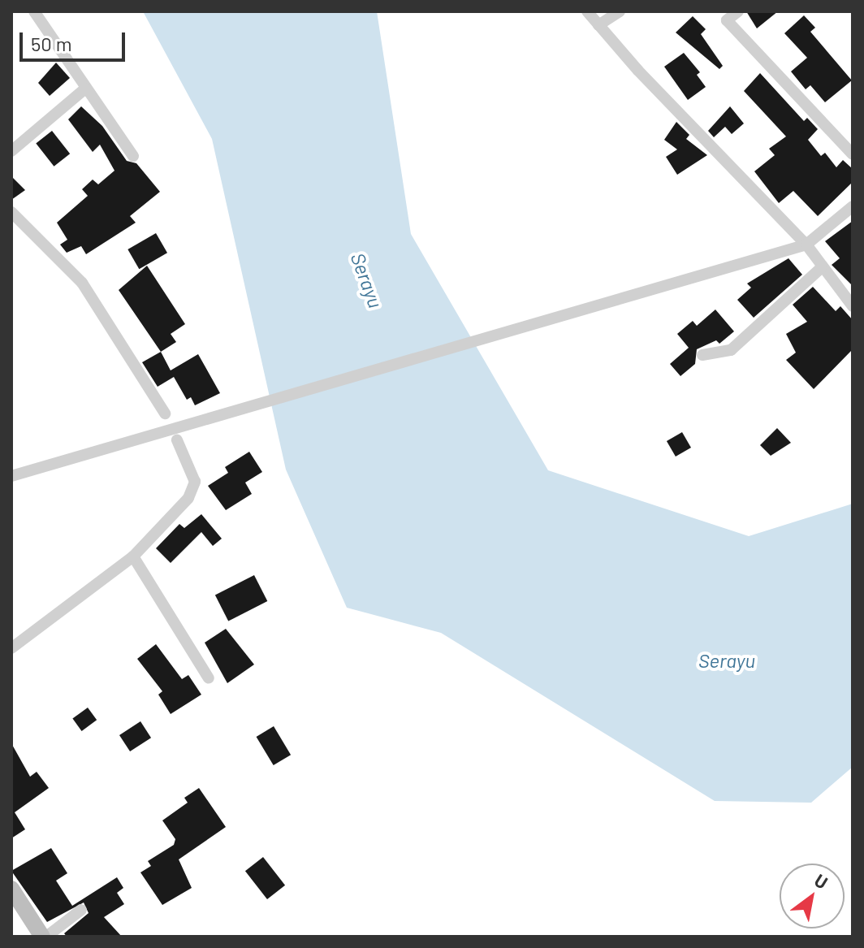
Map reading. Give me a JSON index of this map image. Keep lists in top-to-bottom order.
{
  "water": ["Serayu"],
  "scale_bar": "50 m",
  "north": "top right"
}
